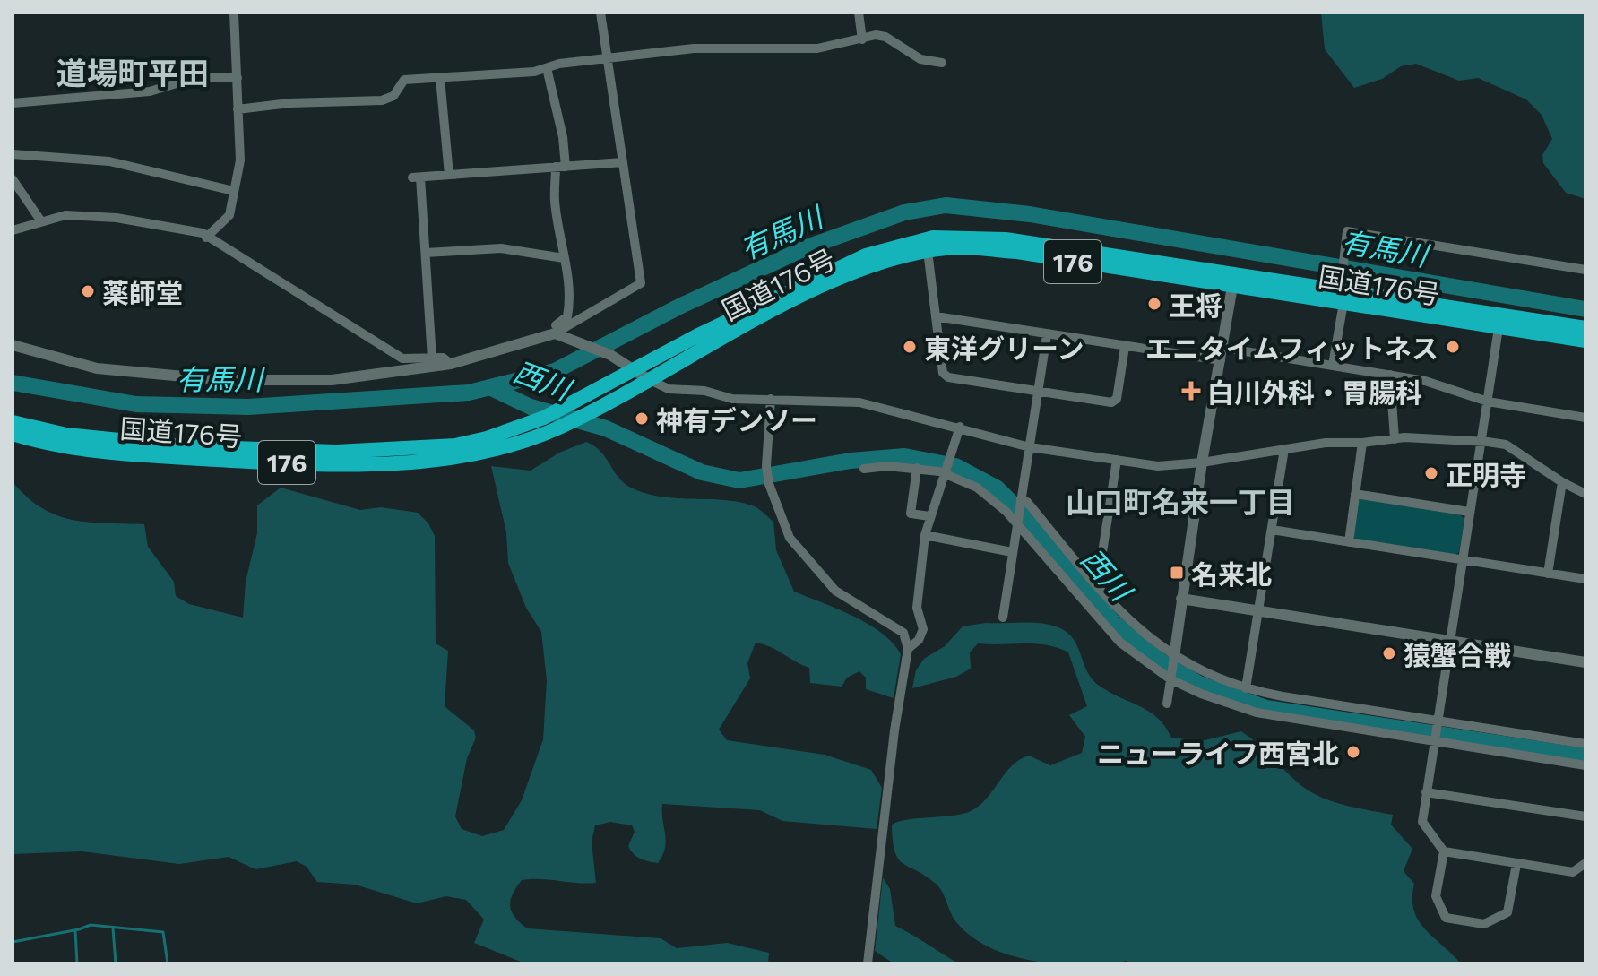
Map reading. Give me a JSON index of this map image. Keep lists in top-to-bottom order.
{
  "streets": {
    "highway": ["176", "国道176号"]
  },
  "districts": ["道場町平田", "山口町名来一丁目"],
  "water": ["有馬川", "西川"],
  "places": {
    "other": [
      "薬師堂",
      "王将",
      "東洋グリーン",
      "エニタイムフィットネス",
      "神有デンソー",
      "正明寺",
      "猿蟹合戦",
      "ニューライフ西宮北"
    ],
    "health": ["白川外科・胃腸科"],
    "transit": ["名来北"]
  }
}
